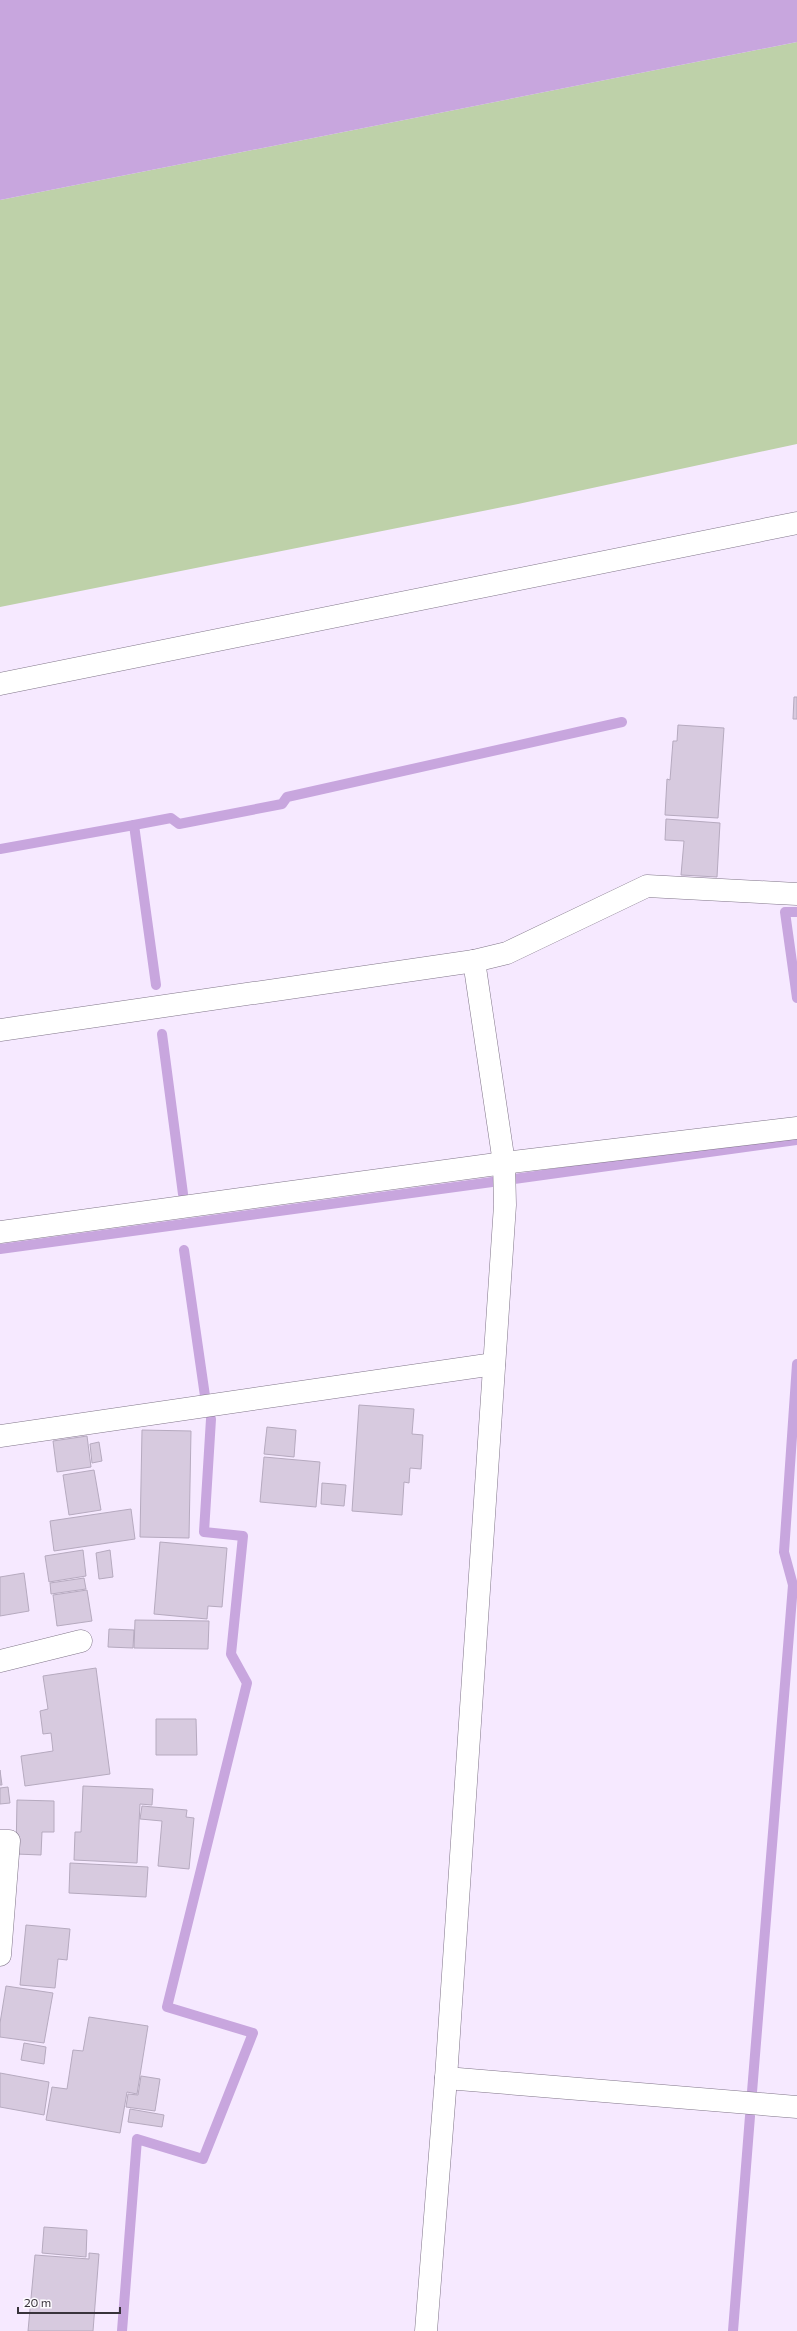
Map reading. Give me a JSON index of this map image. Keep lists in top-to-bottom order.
{
  "scale_bar": "20 m"
}
